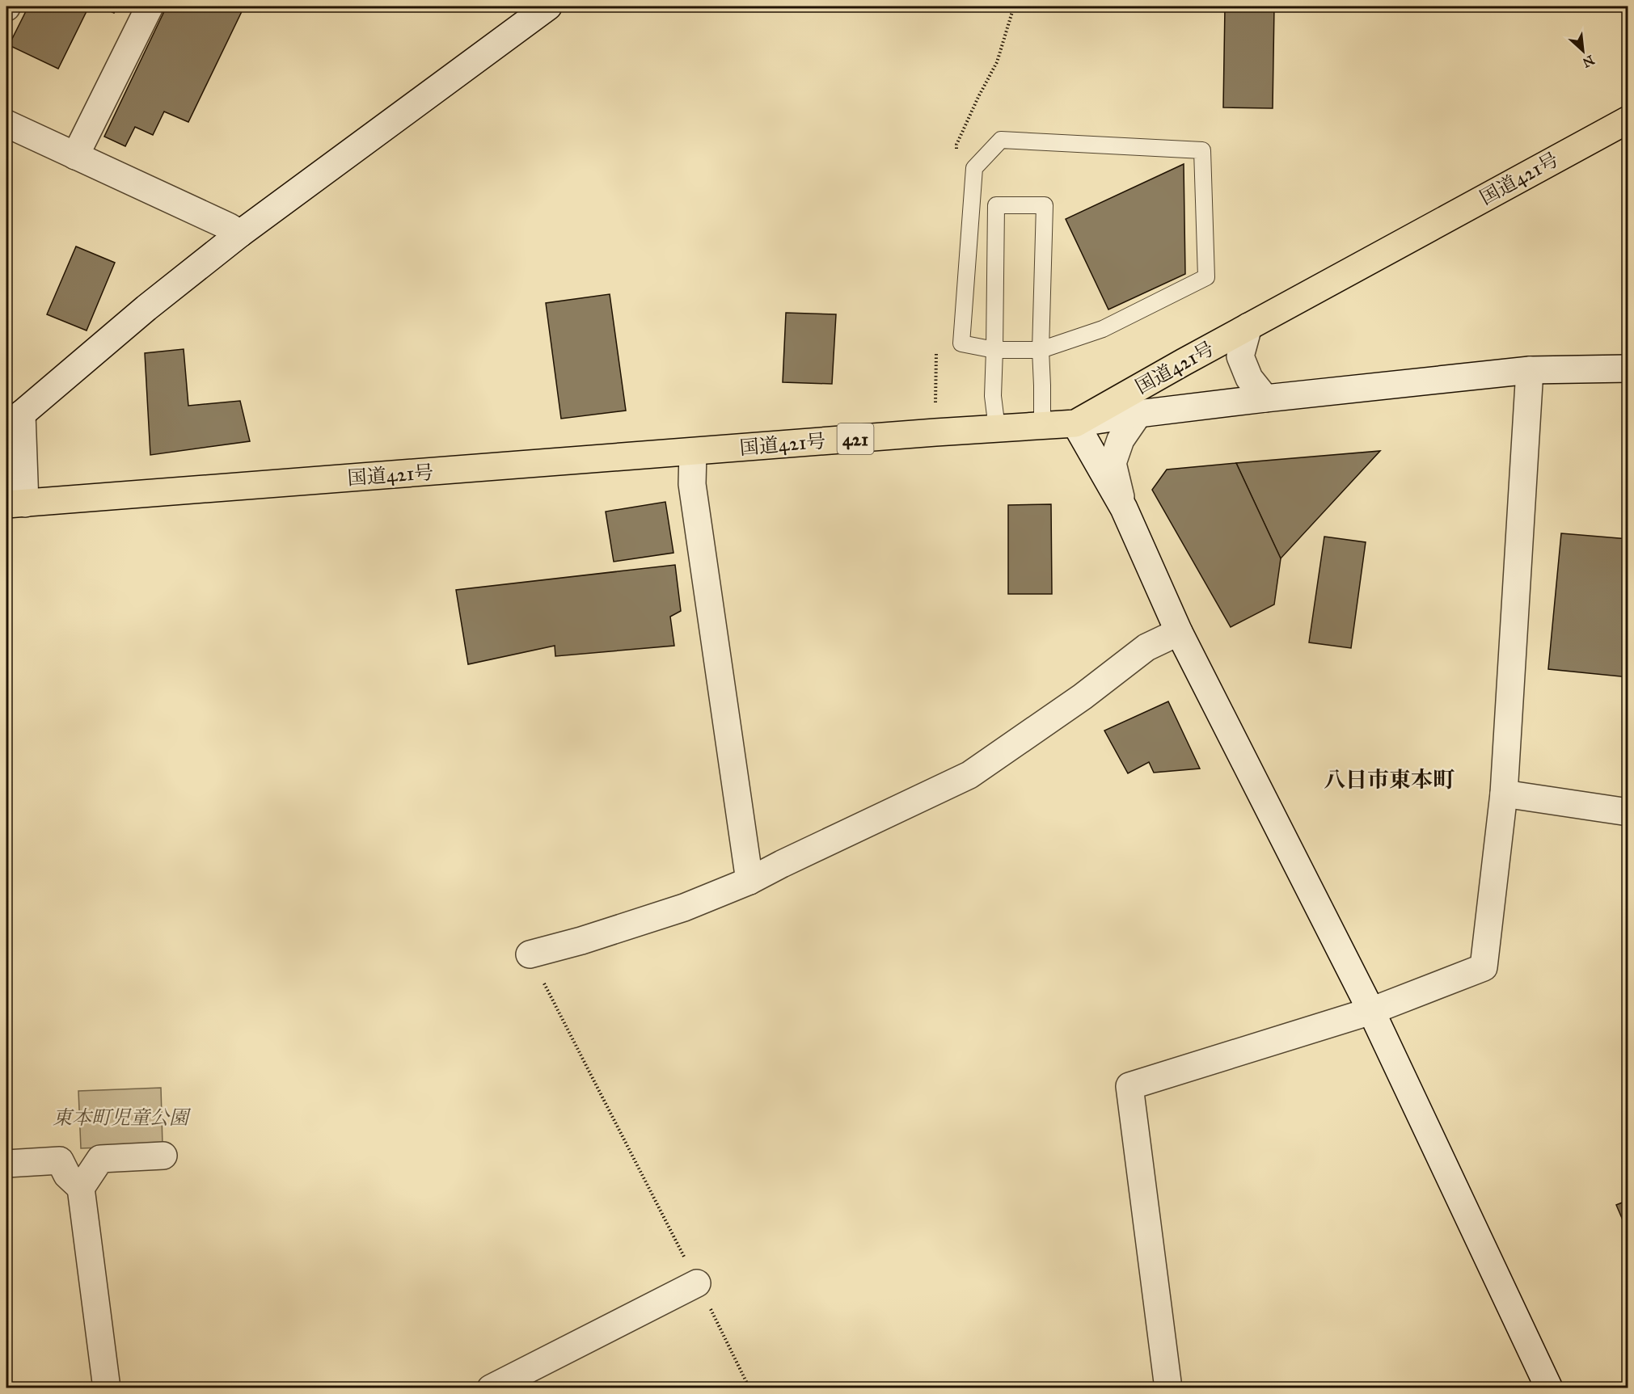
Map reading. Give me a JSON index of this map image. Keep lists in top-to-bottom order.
{
  "streets": {
    "highway": ["国道421号", "421"]
  },
  "districts": ["八日市東本町"],
  "parks": ["東本町児童公園"],
  "north": "bottom right"
}
